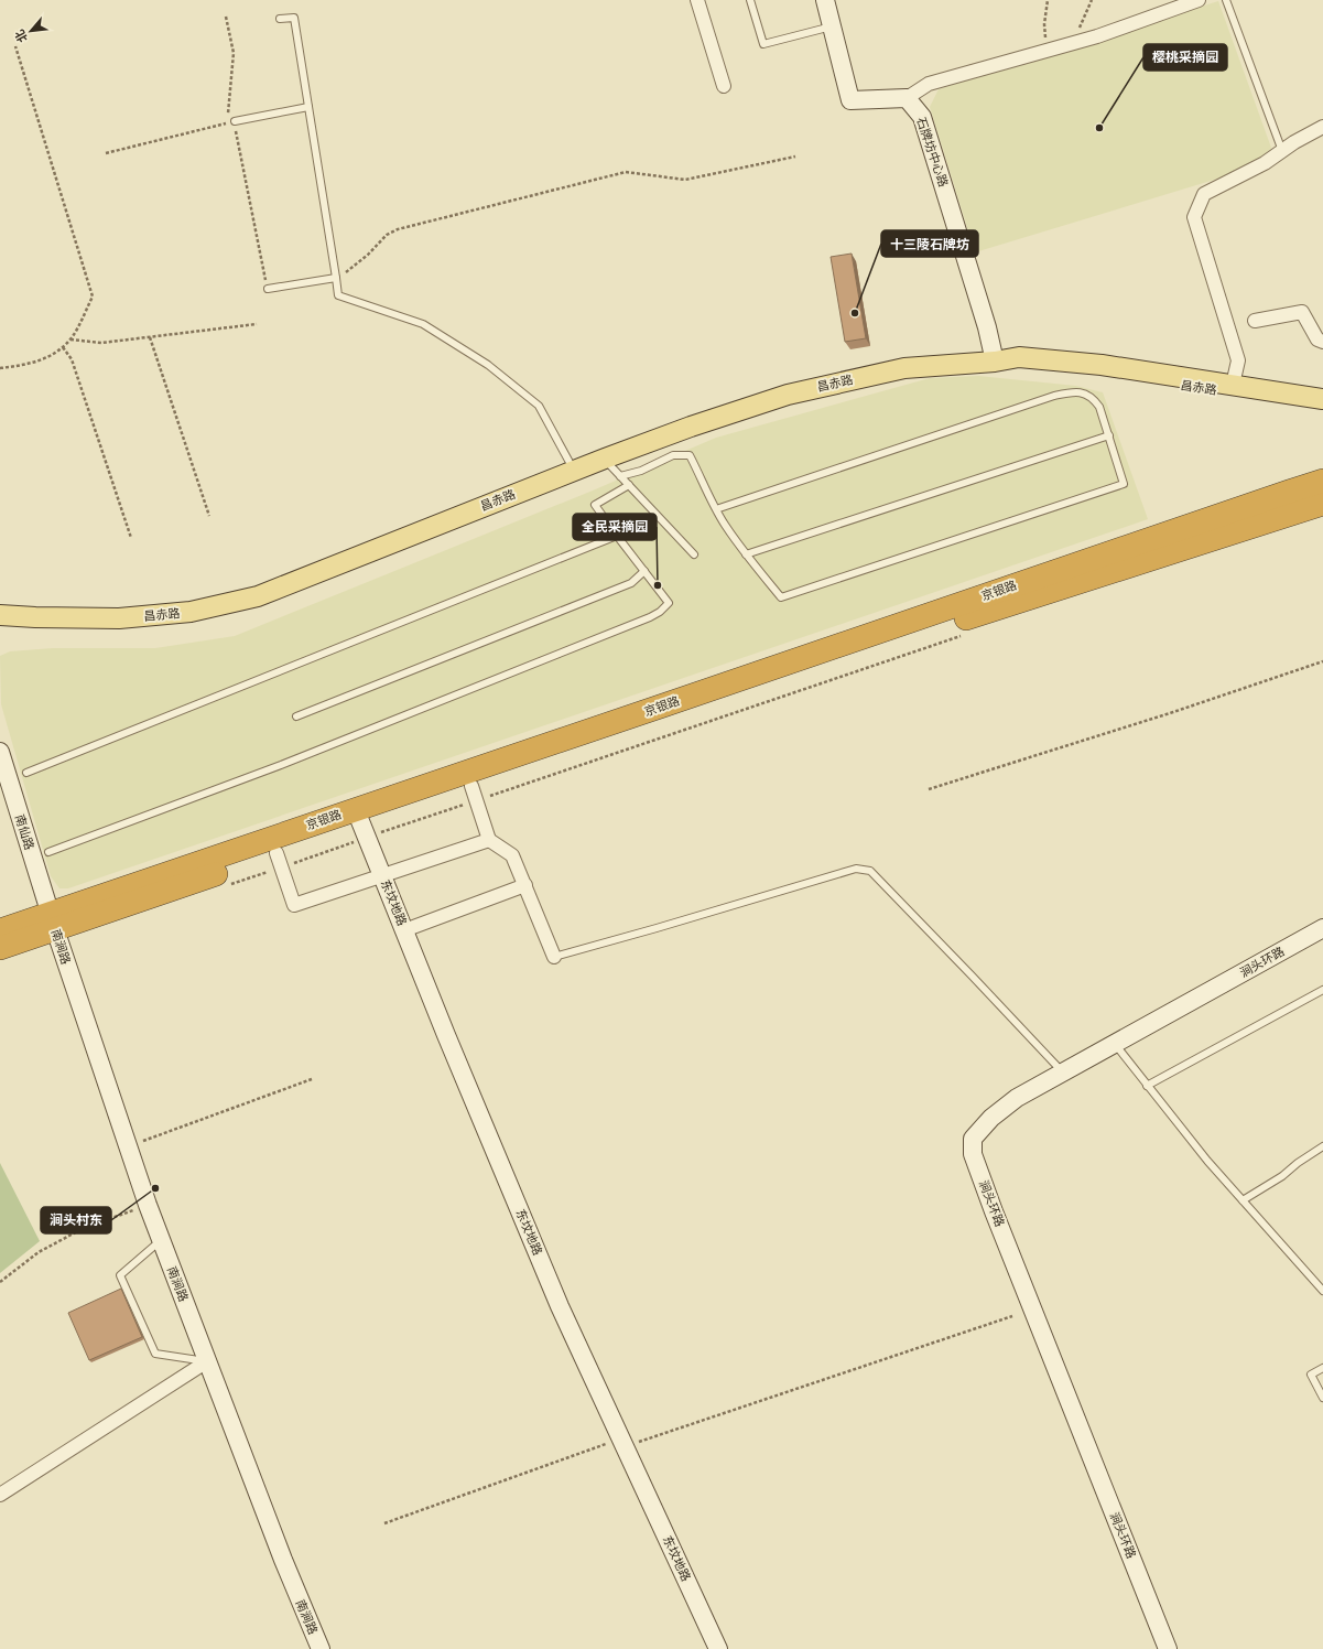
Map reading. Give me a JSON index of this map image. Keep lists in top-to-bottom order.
{
  "streets": {
    "highway": ["京银路"],
    "main road": ["昌赤路"],
    "street": [
      "石牌坊中心路",
      "南仙路",
      "东坟地路",
      "南涧路",
      "涧头环路"
    ]
  },
  "crossings": [
    ["石牌坊中心路", "昌赤路"],
    ["京银路", "南仙路"],
    ["京银路", "东坟地路"],
    ["京银路", "南涧路"],
    ["南仙路", "南涧路"]
  ],
  "places": [
    "樱桃采摘园",
    "十三陵石牌坊",
    "全民采摘园",
    "涧头村东"
  ],
  "north": "bottom left"
}
